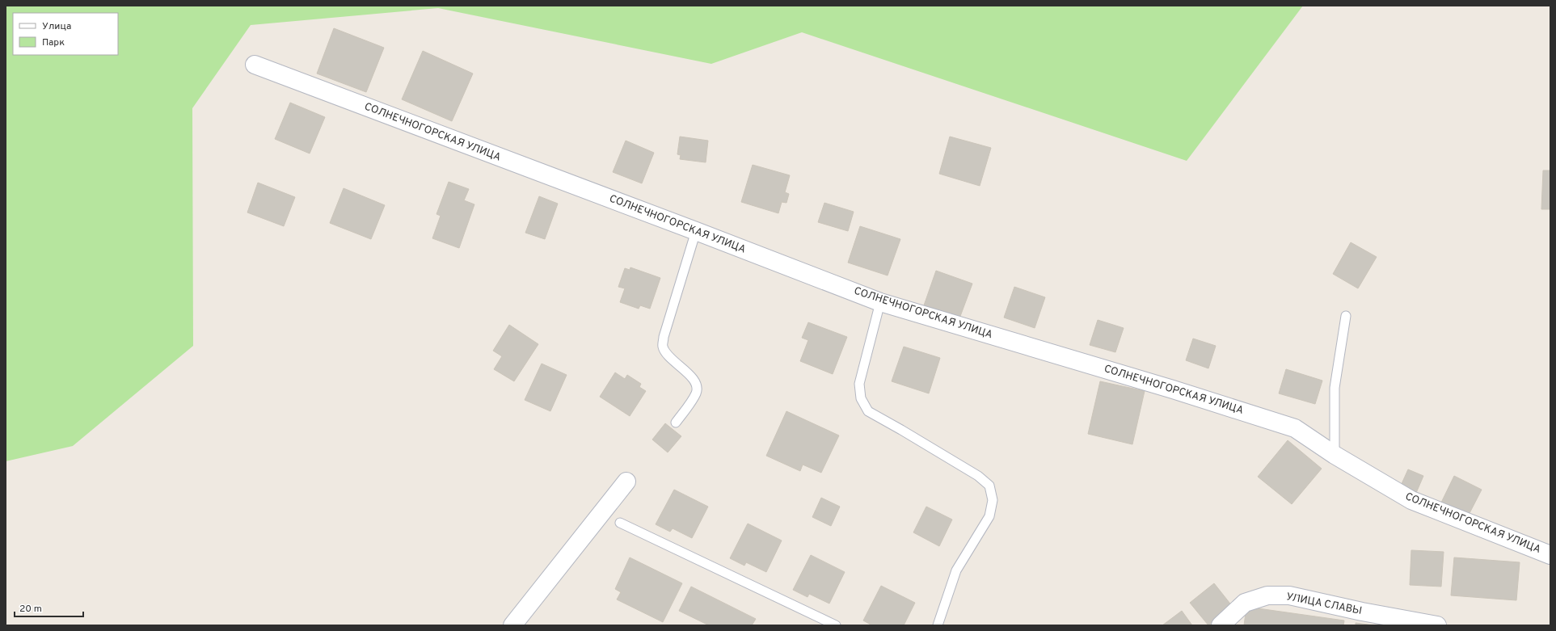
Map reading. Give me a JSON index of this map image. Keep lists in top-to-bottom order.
{
  "streets": {
    "street": ["СОЛНЕЧНОГОРСКАЯ УЛИЦА", "УЛИЦА СЛАВЫ"]
  },
  "legend": ["Улица", "Парк"],
  "scale_bar": "20 m"
}
